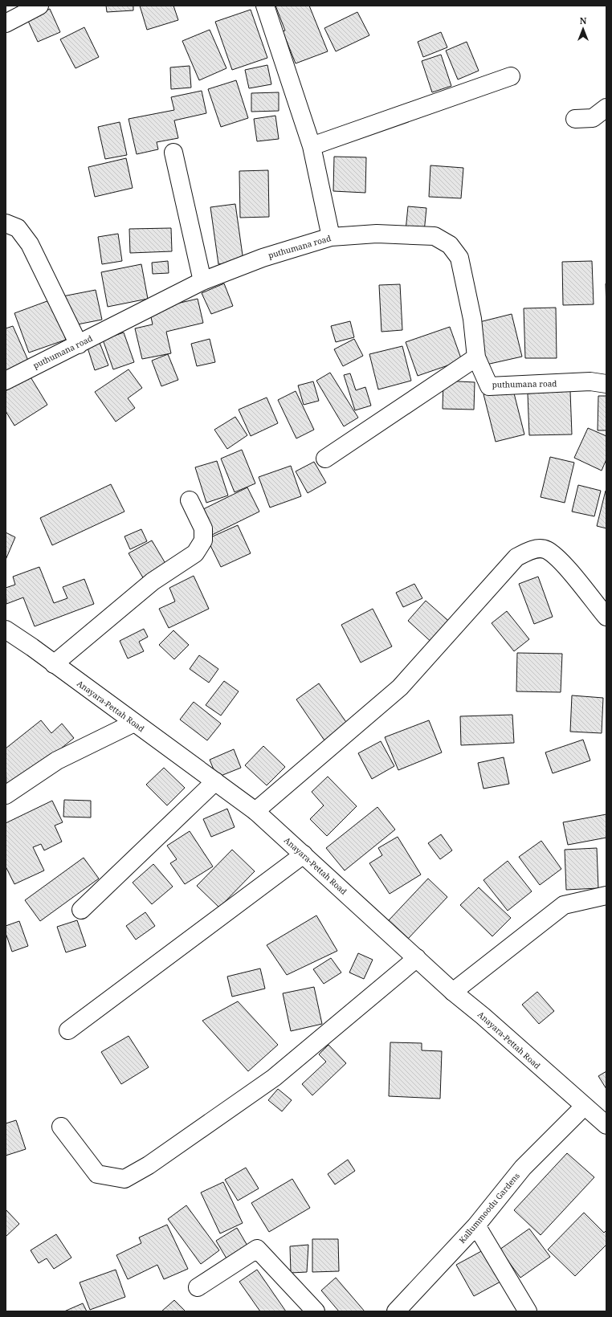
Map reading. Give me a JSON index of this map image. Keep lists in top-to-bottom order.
{
  "streets": {
    "street": ["puthumana road", "Anayara-Pettah Road", "Kallummoodu Gardens"]
  },
  "crossings": [
    ["Anayara-Pettah Road", "Kallummoodu Gardens"]
  ],
  "north": "top"
}
